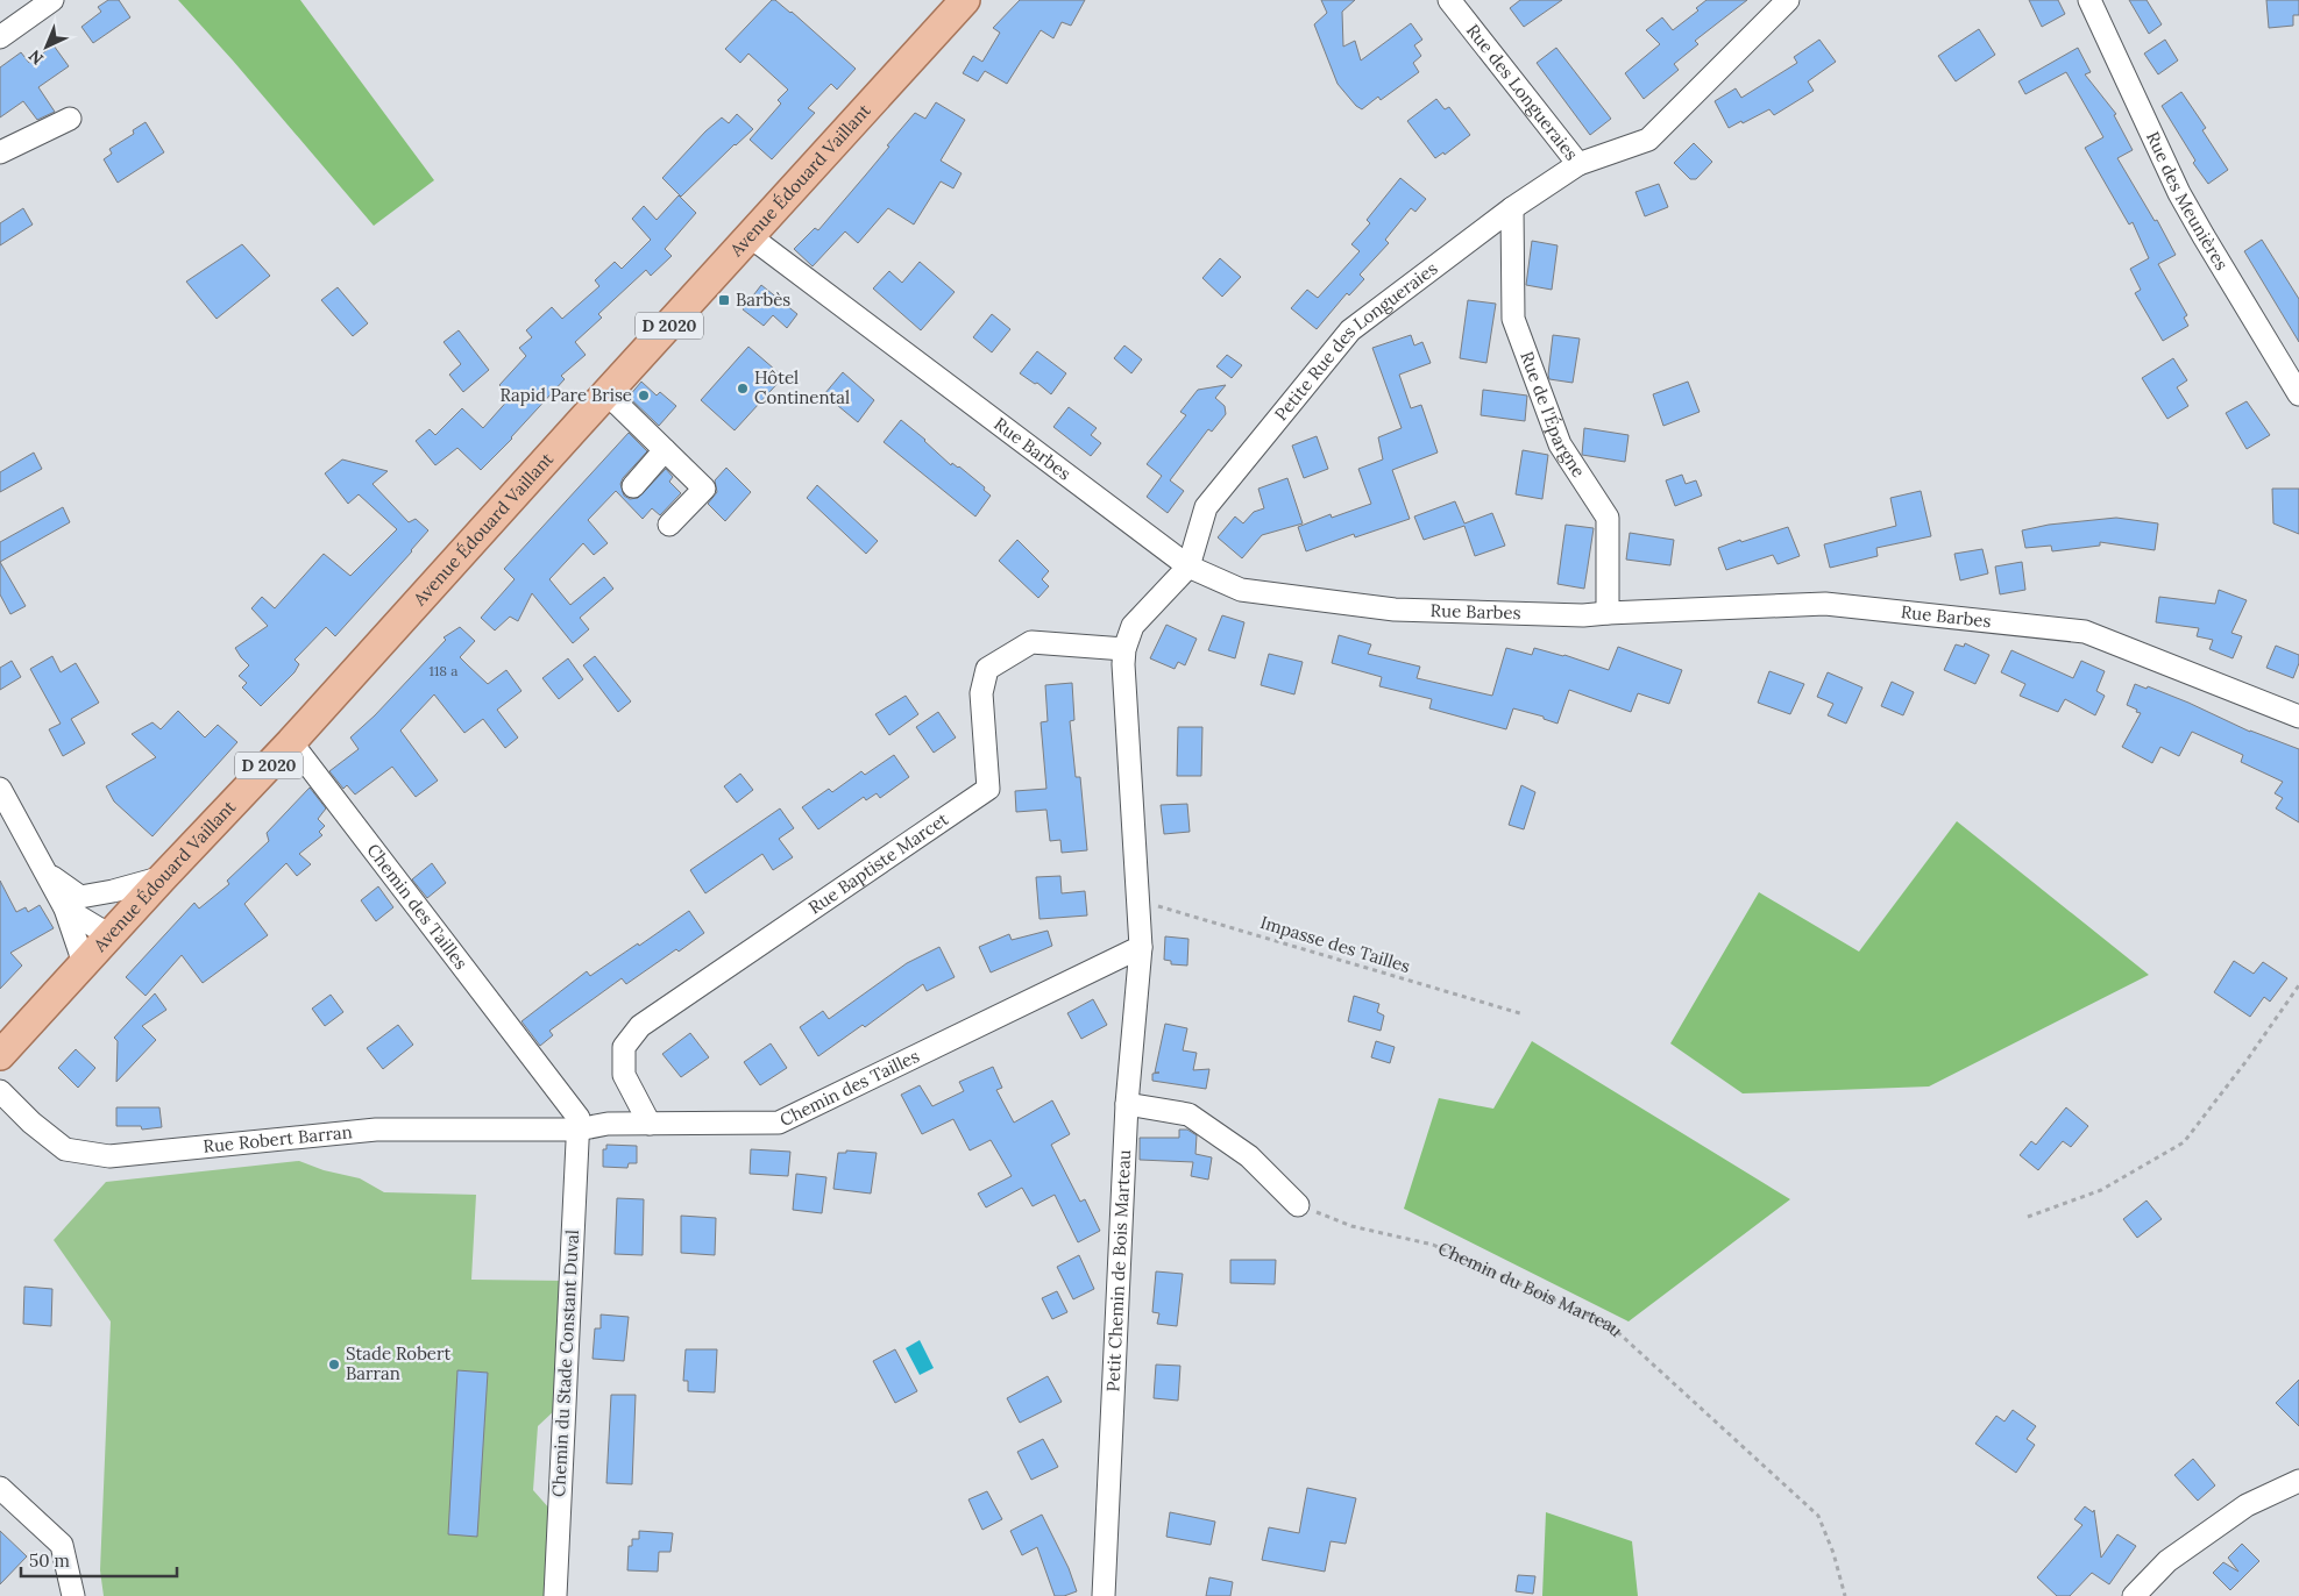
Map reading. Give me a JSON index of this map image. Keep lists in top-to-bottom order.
{
  "streets": {
    "main road": ["Avenue Édouard Vaillant", "D 2020"],
    "street": [
      "Rue des Longueraies",
      "Rue des Meunières",
      "Petite Rue des Longueraies",
      "Rue de l'Épargne",
      "Rue Barbes",
      "Rue Baptiste Marcet",
      "Chemin des Tailles",
      "Rue Robert Barran",
      "Petit Chemin de Bois Marteau",
      "Chemin du Stade Constant Duval"
    ],
    "path": ["Impasse des Tailles", "Chemin du Bois Marteau"]
  },
  "crossings": [
    ["Rue des Longueraies", "Petite Rue des Longueraies"],
    ["Avenue Édouard Vaillant", "Rue Barbes"],
    ["Avenue Édouard Vaillant", "Chemin des Tailles"],
    ["Petite Rue des Longueraies", "Rue de l'Épargne"],
    ["Petite Rue des Longueraies", "Rue Barbes"],
    ["Rue de l'Épargne", "Rue Barbes"],
    ["Rue Baptiste Marcet", "Chemin des Tailles"],
    ["Chemin des Tailles", "Rue Robert Barran"],
    ["Chemin des Tailles", "Petit Chemin de Bois Marteau"],
    ["Chemin des Tailles", "Chemin du Stade Constant Duval"],
    ["Rue Robert Barran", "Chemin du Stade Constant Duval"]
  ],
  "places": {
    "transit": ["Barbès"],
    "other": ["Hôtel Continental", "Rapid Pare Brise", "Stade Robert Barran"]
  },
  "house_numbers": ["118 a"],
  "scale_bar": "50 m",
  "north": "bottom left"
}
